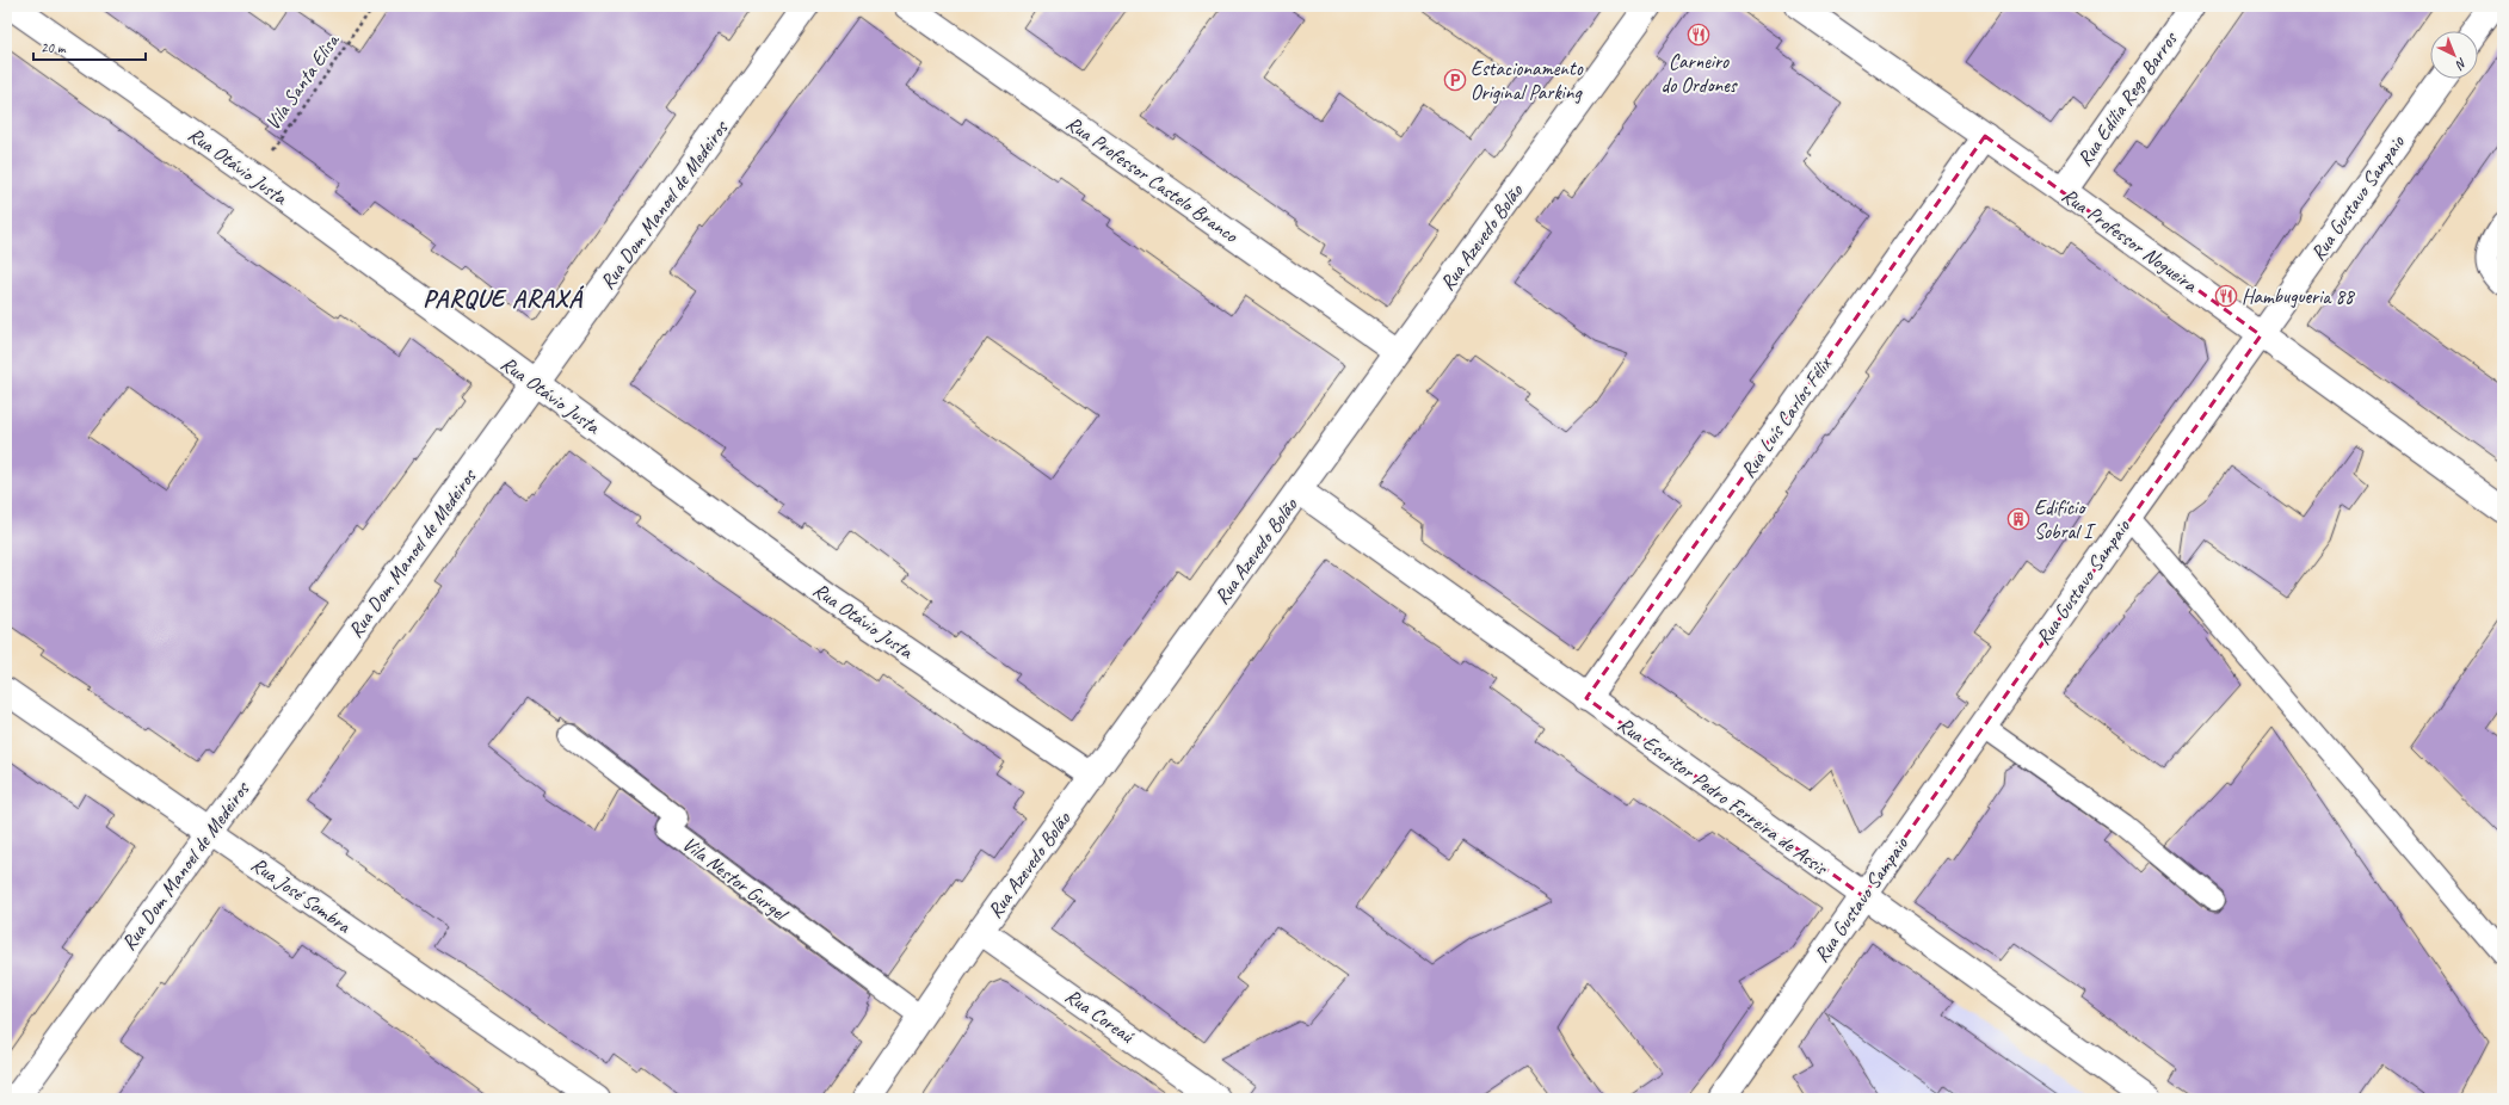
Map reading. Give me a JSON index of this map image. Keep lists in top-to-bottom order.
{
  "streets": {
    "street": [
      "Rua Edília Rego Barros",
      "Rua Otávio Justa",
      "Rua Professor Castelo Branco",
      "Rua Gustavo Sampaio",
      "Rua Dom Manoel de Medeiros",
      "Rua Azevedo Bolão",
      "Rua Professor Nogueira",
      "Rua Luís Carlos Félix",
      "Rua Escritor Pedro Ferreira de Assis",
      "Rua José Sombra",
      "Rua Coreaú"
    ],
    "lane": ["Vila Nestor Gurgel"],
    "path": ["Vila Santa Elisa"]
  },
  "crossings": [
    ["Vila Santa Elisa", "Rua Otávio Justa"],
    ["Rua Edília Rego Barros", "Rua Professor Nogueira"],
    ["Rua Otávio Justa", "Rua Dom Manoel de Medeiros"],
    ["Rua Otávio Justa", "Rua Azevedo Bolão"],
    ["Rua Professor Castelo Branco", "Rua Azevedo Bolão"],
    ["Rua Gustavo Sampaio", "Rua Professor Nogueira"],
    ["Rua Gustavo Sampaio", "Rua Escritor Pedro Ferreira de Assis"],
    ["Rua Dom Manoel de Medeiros", "Rua José Sombra"],
    ["Rua Azevedo Bolão", "Rua Escritor Pedro Ferreira de Assis"],
    ["Rua Azevedo Bolão", "Vila Nestor Gurgel"],
    ["Rua Azevedo Bolão", "Rua Coreaú"],
    ["Rua Professor Nogueira", "Rua Luís Carlos Félix"],
    ["Rua Luís Carlos Félix", "Rua Escritor Pedro Ferreira de Assis"]
  ],
  "districts": ["PARQUE ARAXÁ"],
  "places": {
    "restaurant": ["Carneiro do Ordones", "Hambugueria 88"],
    "parking": ["Estacionamento Original Parking"],
    "building": ["Edifício Sobral I"]
  },
  "scale_bar": "20 m",
  "north": "bottom right"
}
